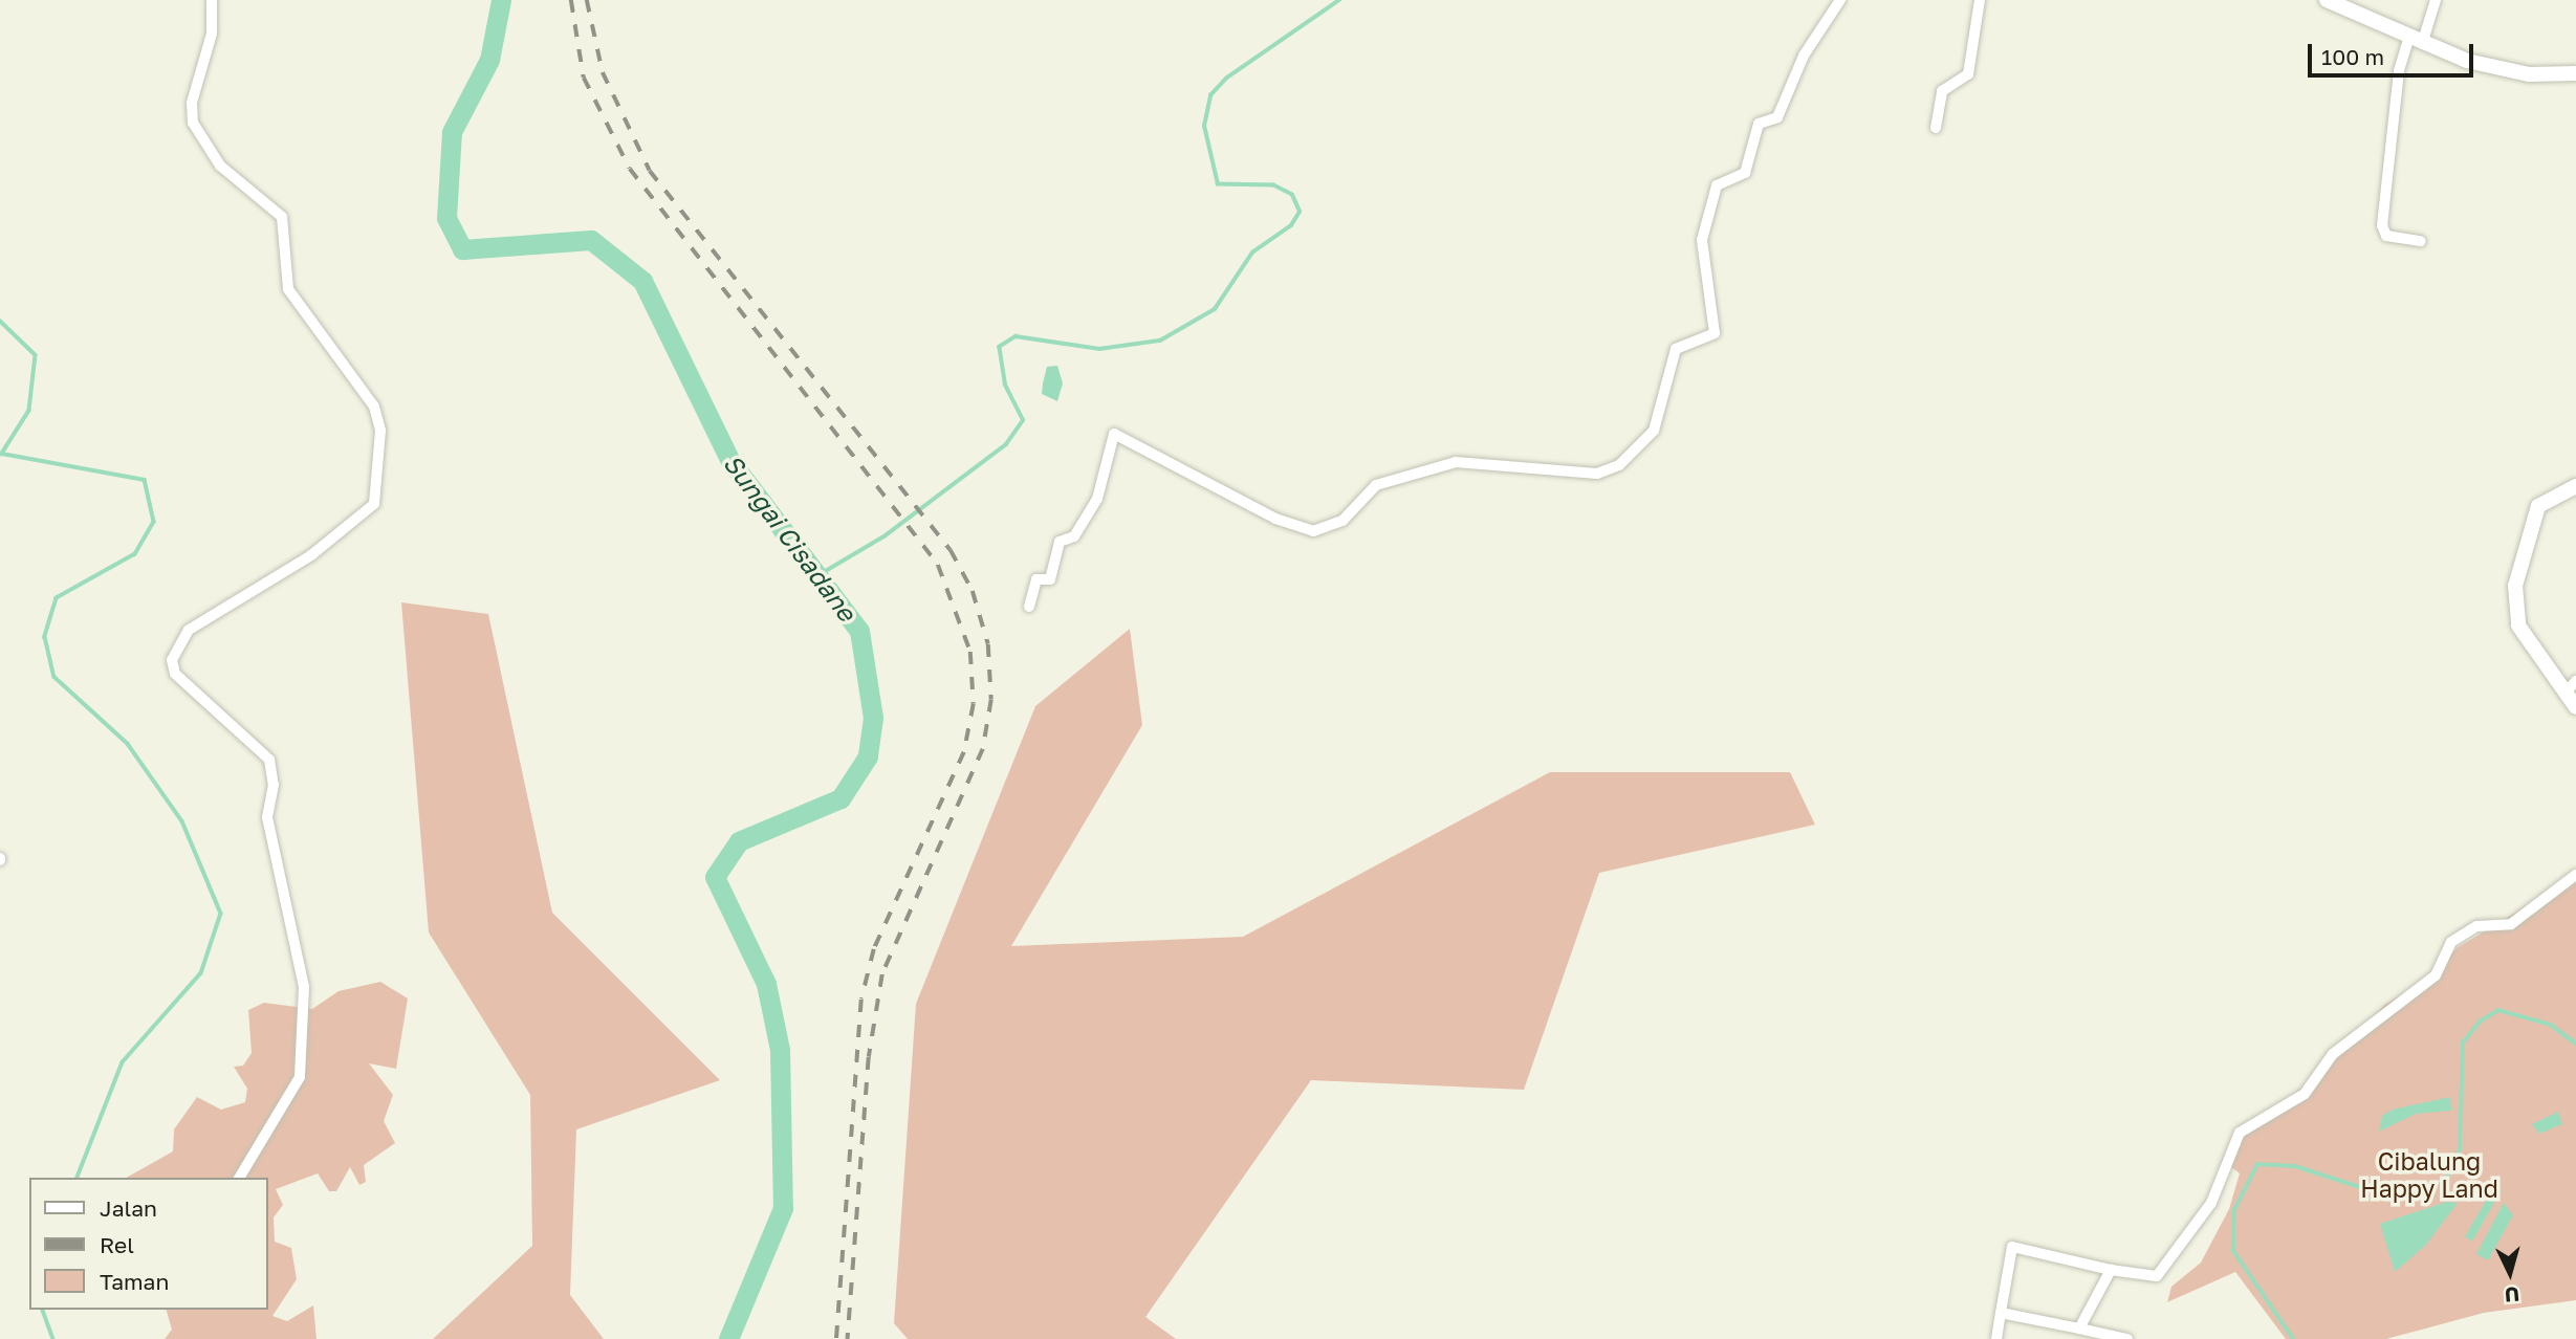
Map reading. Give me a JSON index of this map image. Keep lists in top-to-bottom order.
{
  "water": ["Sungai Cisadane"],
  "parks": ["Cibalung Happy Land"],
  "legend": ["Jalan", "Rel", "Taman"],
  "scale_bar": "100 m",
  "north": "bottom"
}
